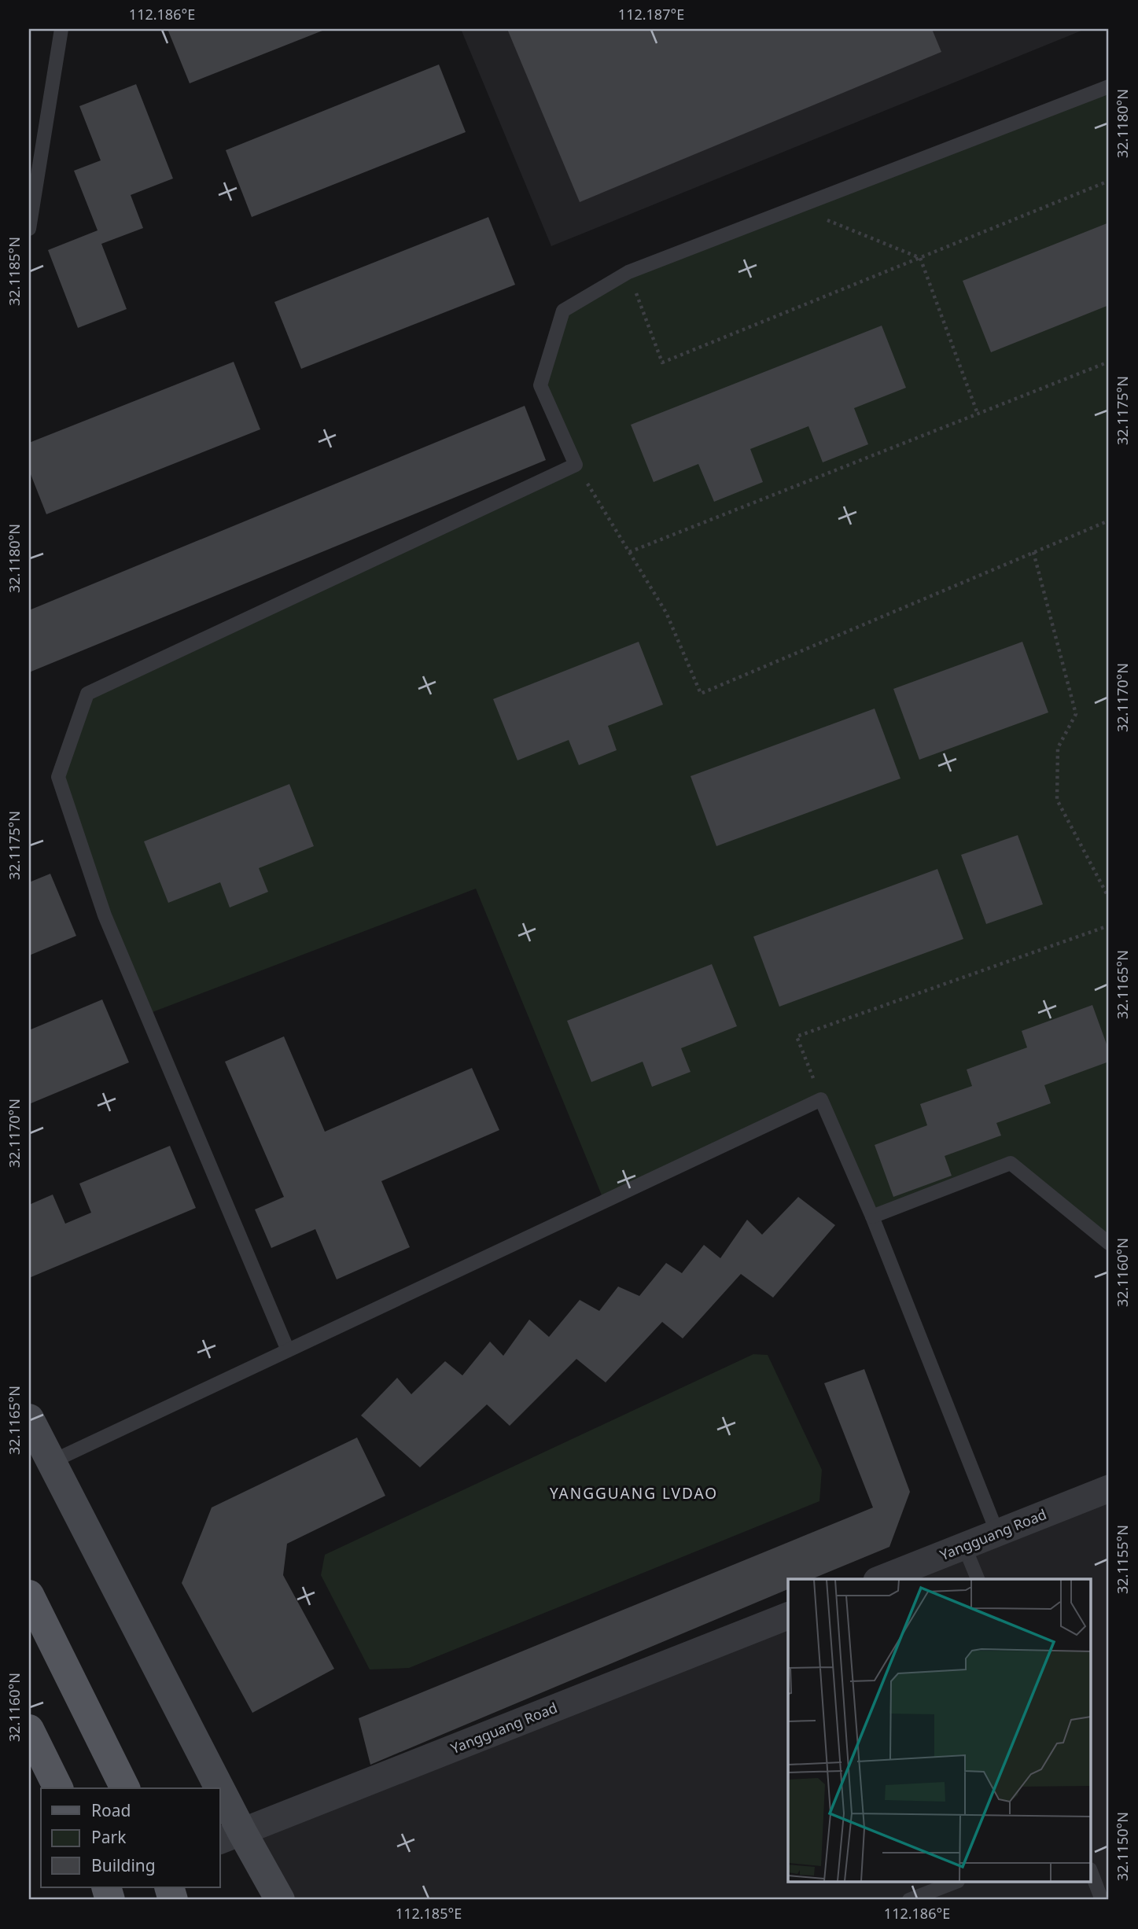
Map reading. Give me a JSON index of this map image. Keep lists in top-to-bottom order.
{
  "streets": {
    "street": ["Yangguang Road"]
  },
  "districts": ["YANGGUANG LVDAO"],
  "legend": ["Road", "Park", "Building"],
  "coordinates": [
    "112.186°E",
    "112.187°E",
    "32.1180°N",
    "32.1185°N",
    "32.1175°N",
    "32.1170°N",
    "32.1165°N",
    "32.1160°N",
    "32.1155°N",
    "32.1150°N",
    "112.185°E"
  ]
}
